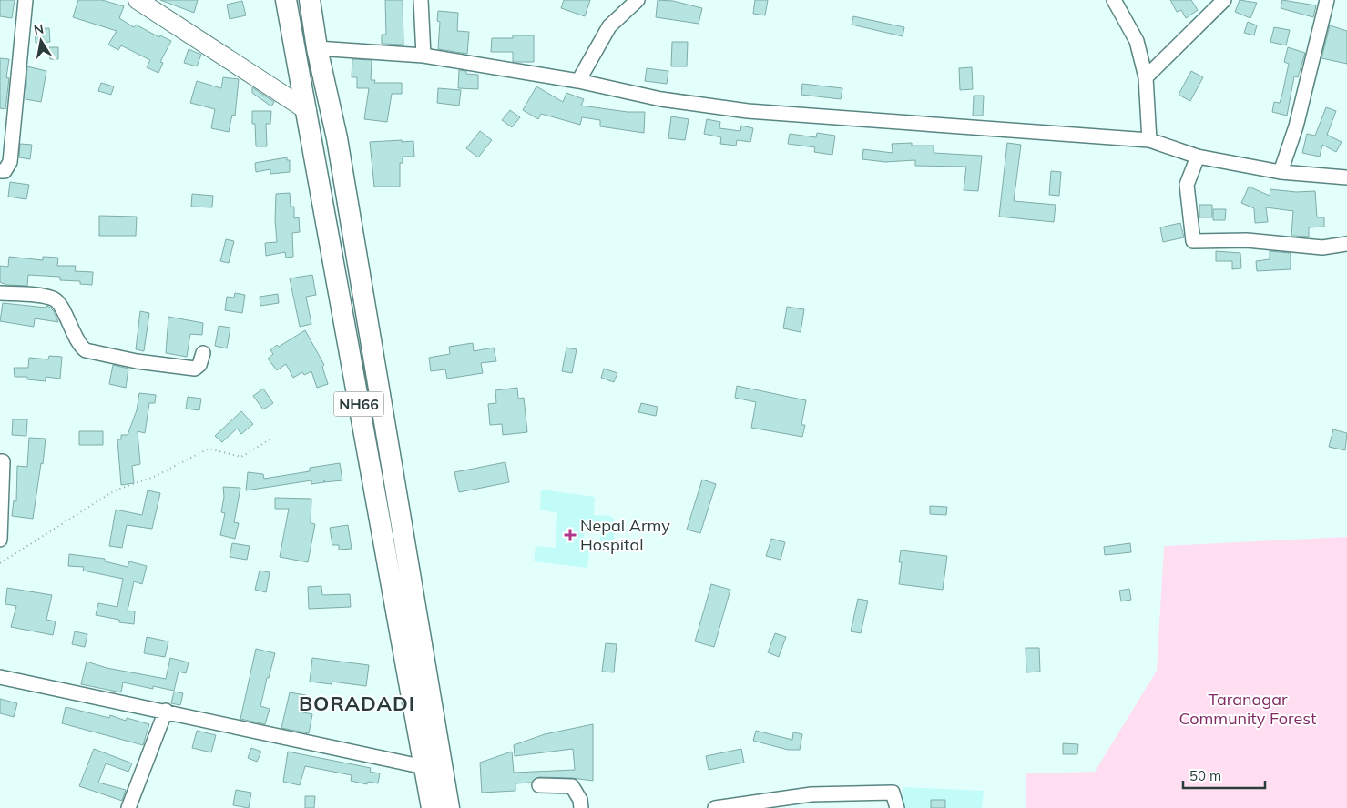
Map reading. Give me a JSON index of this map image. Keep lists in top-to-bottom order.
{
  "streets": {
    "highway": ["NH66"]
  },
  "districts": ["BORADADI"],
  "parks": ["Taranagar Community Forest"],
  "places": {
    "health": ["Nepal Army Hospital"]
  },
  "scale_bar": "50 m",
  "north": "top"
}
